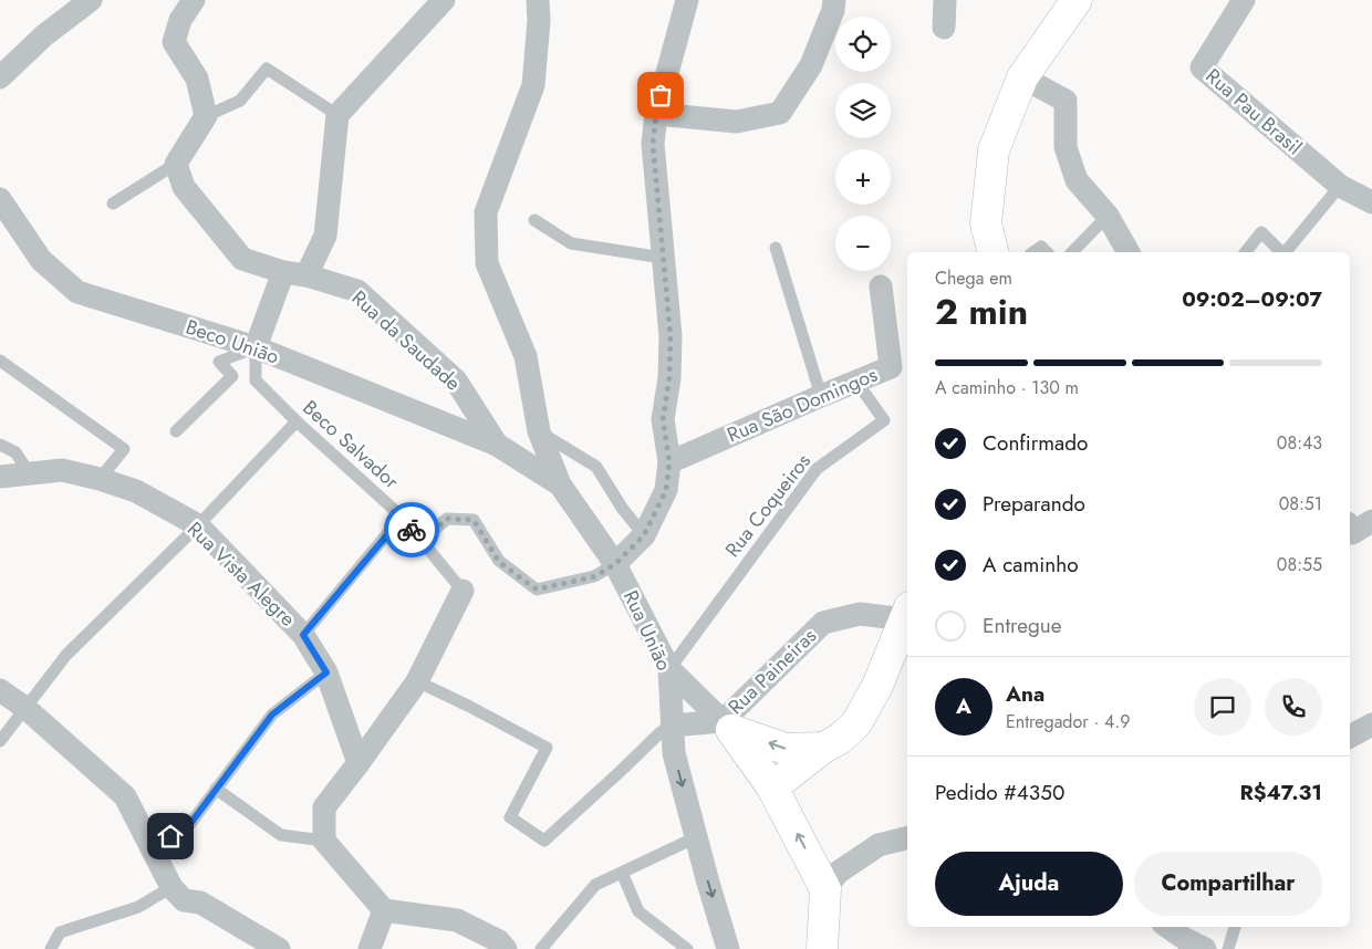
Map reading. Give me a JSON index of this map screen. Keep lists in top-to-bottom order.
{
  "streets": {
    "street": [
      "Rua Pau Brasil",
      "Rua da Saudade",
      "Beco União",
      "Rua São Domingos",
      "Rua Vista Alegre",
      "Rua União",
      "Rua Paineiras"
    ],
    "lane": ["Beco Salvador", "Rua Coqueiros"]
  },
  "crossings": [
    ["Rua da Saudade", "Beco União"],
    ["Beco União", "Beco Salvador"],
    ["Beco União", "Rua União"],
    ["Rua São Domingos", "Rua Coqueiros"],
    ["Rua Coqueiros", "Rua União"],
    ["Rua União", "Rua Paineiras"]
  ],
  "page": {
    "map_buttons": ["+", "−"],
    "heading": ["2 min", "Chega em", "09:02–09:07"],
    "panel": [
      "Ana",
      "Entregador · 4.9",
      "Pedido #4350",
      "R$47.31"
    ],
    "bar": "A caminho · 130 m",
    "list": [
      ["Confirmado", "08:43"],
      ["Preparando", "08:51"],
      ["A caminho", "08:55"],
      "Entregue"
    ],
    "round": "A",
    "buttons": ["Ajuda", "Compartilhar"]
  }
}
